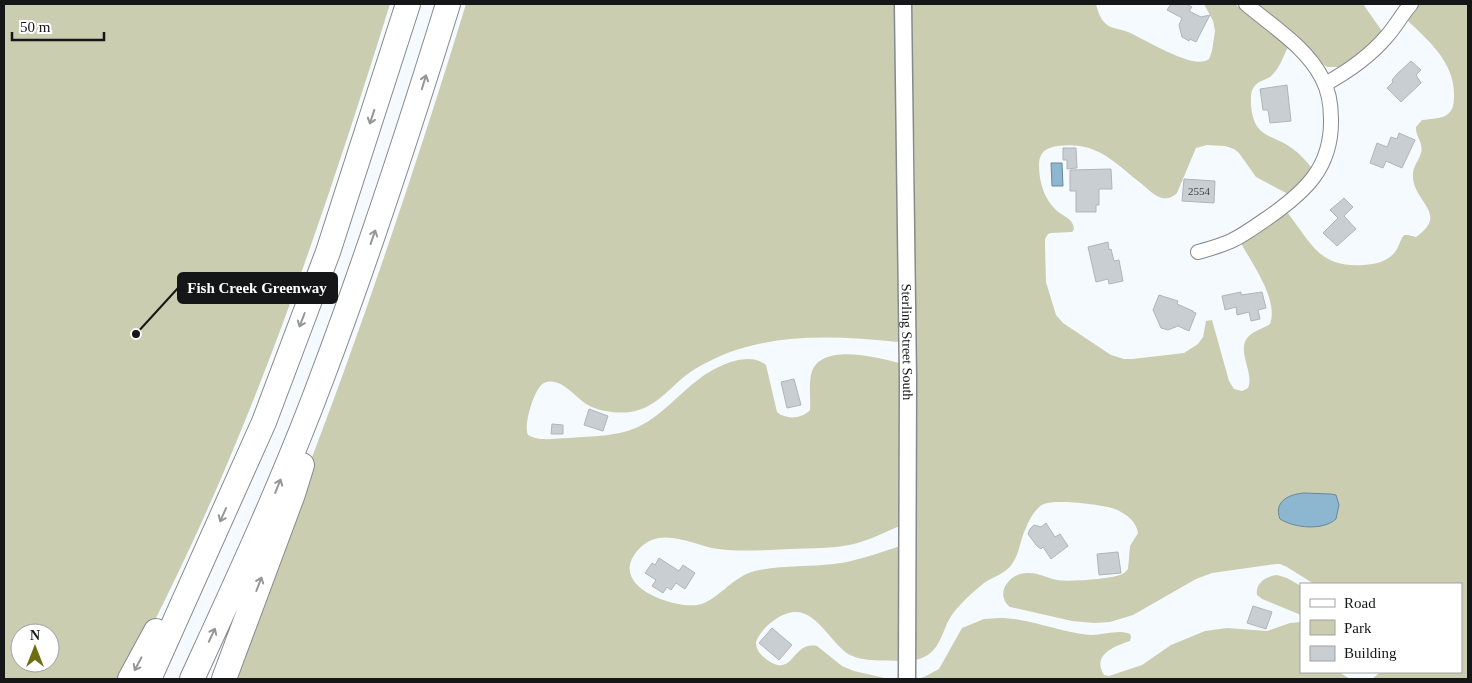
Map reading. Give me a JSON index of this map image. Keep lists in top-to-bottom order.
{
  "streets": {
    "street": ["Sterling Street South"]
  },
  "places": ["Fish Creek Greenway"],
  "house_numbers": ["2554"],
  "legend": ["Road", "Park", "Building"],
  "scale_bar": "50 m",
  "north": "top"
}
